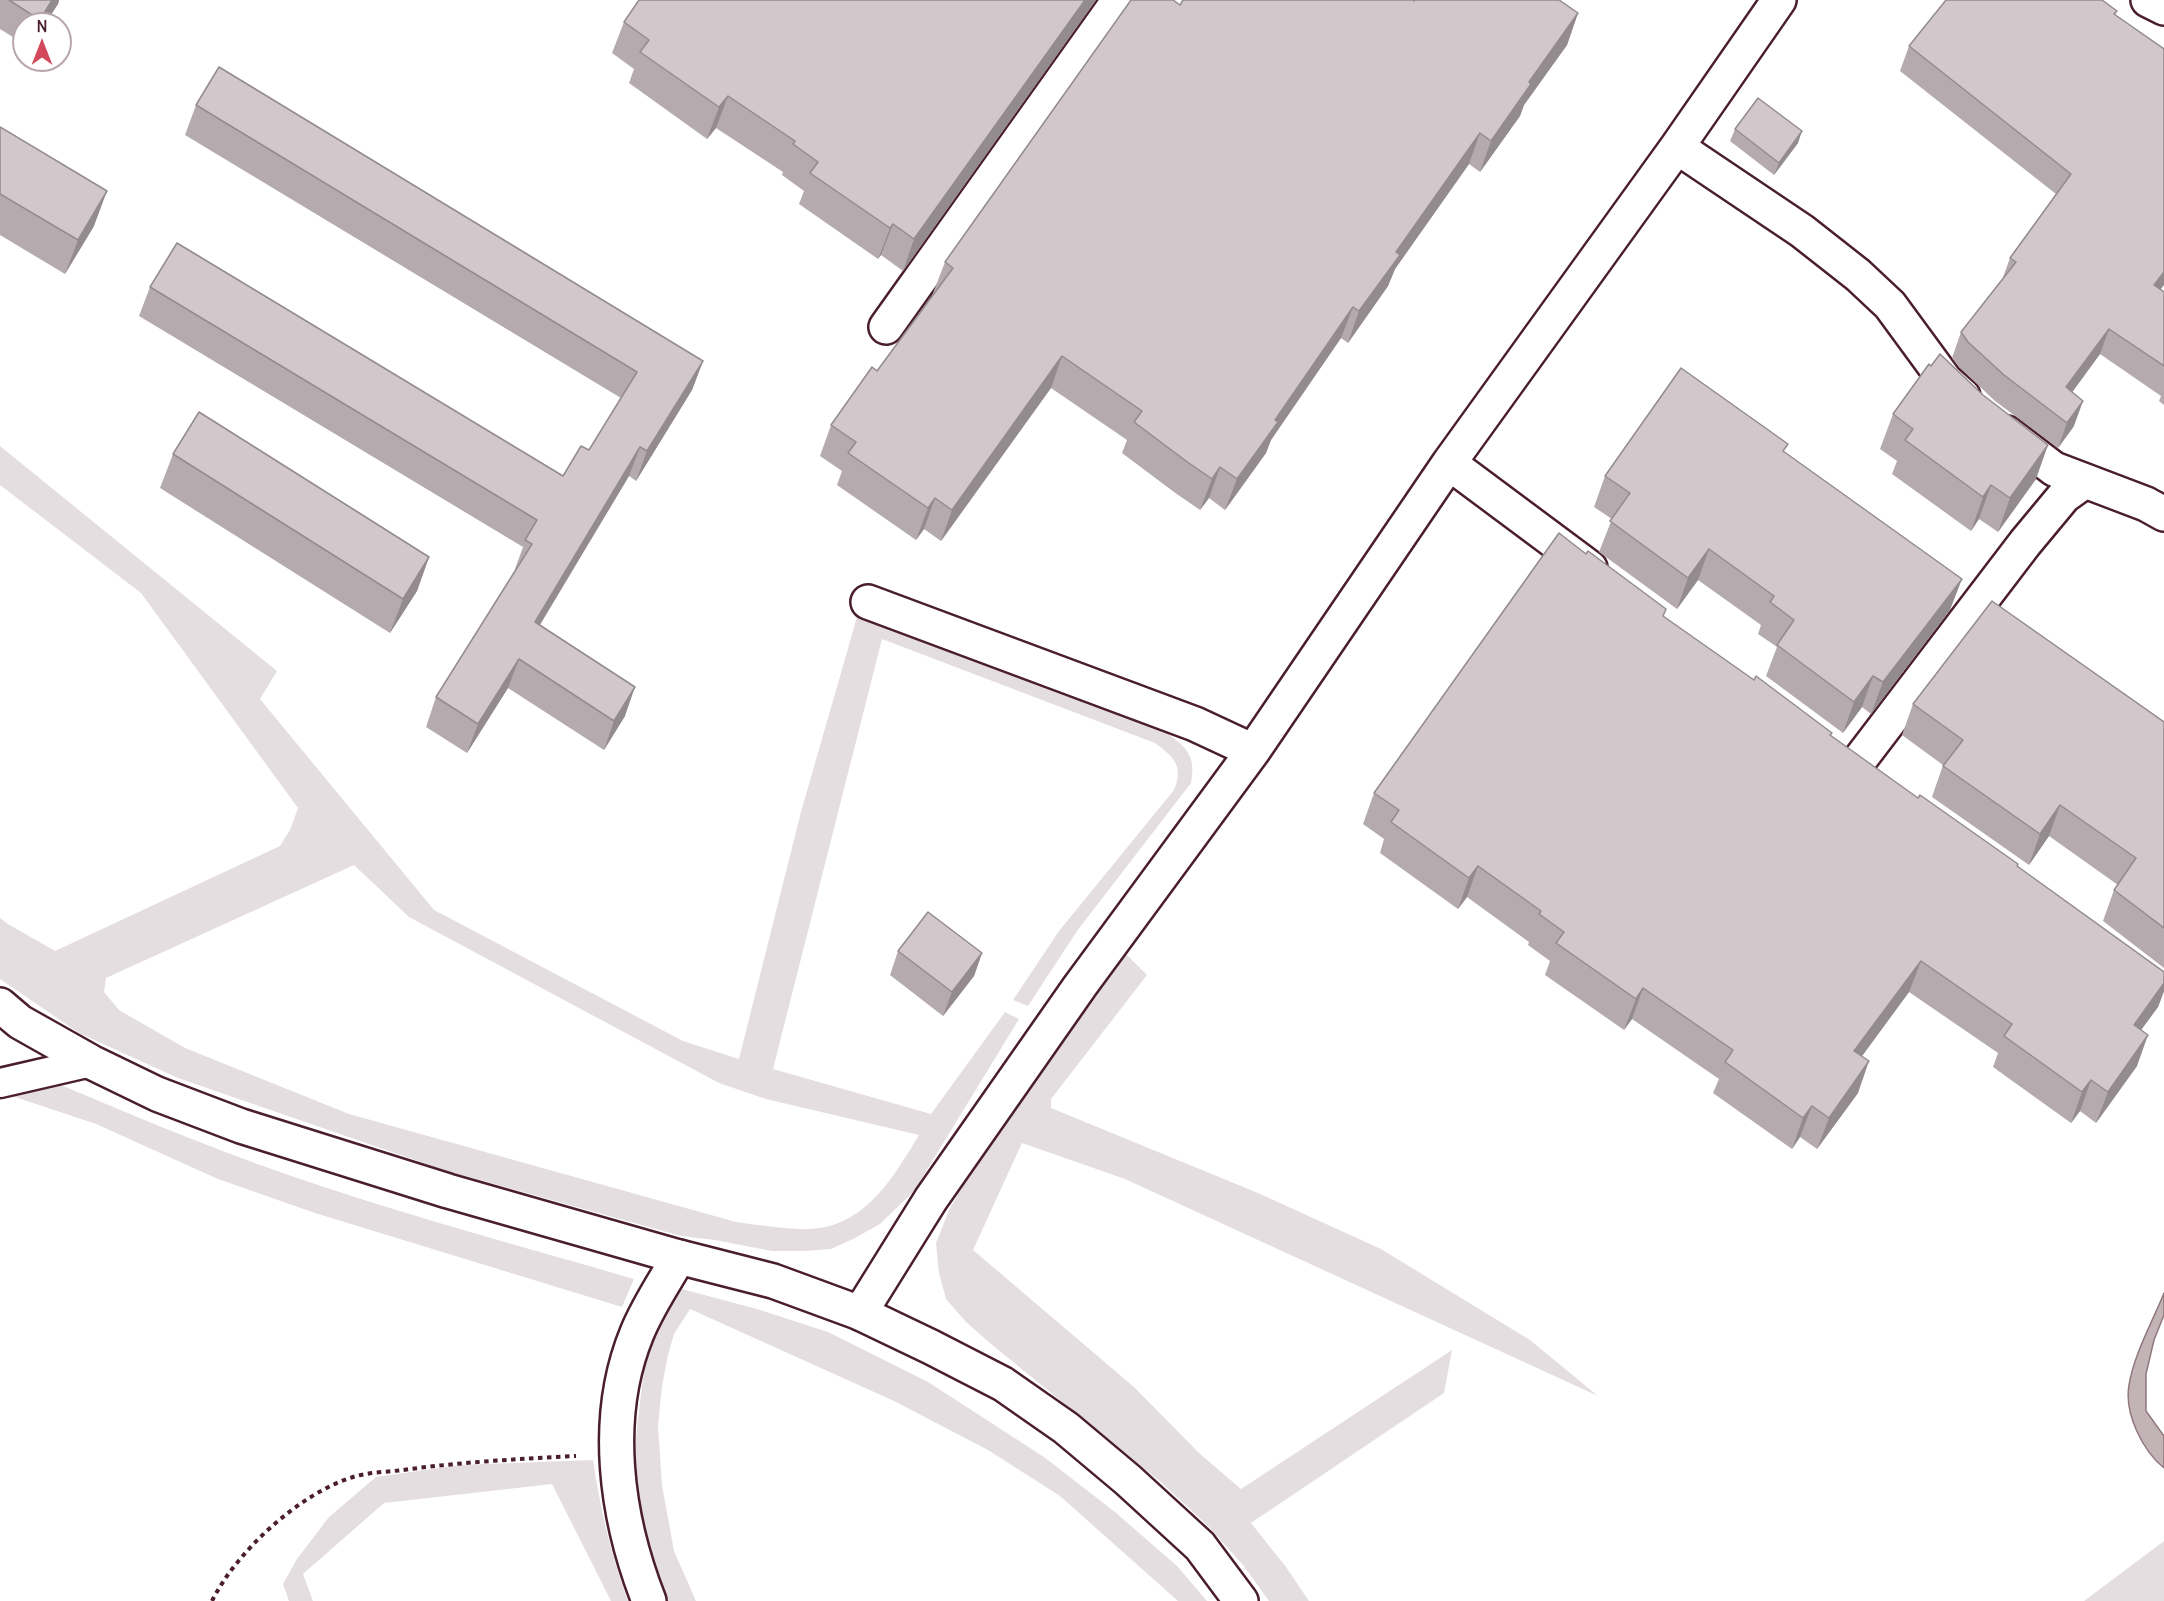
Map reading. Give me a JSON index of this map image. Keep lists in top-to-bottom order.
{
  "north": "top"
}
